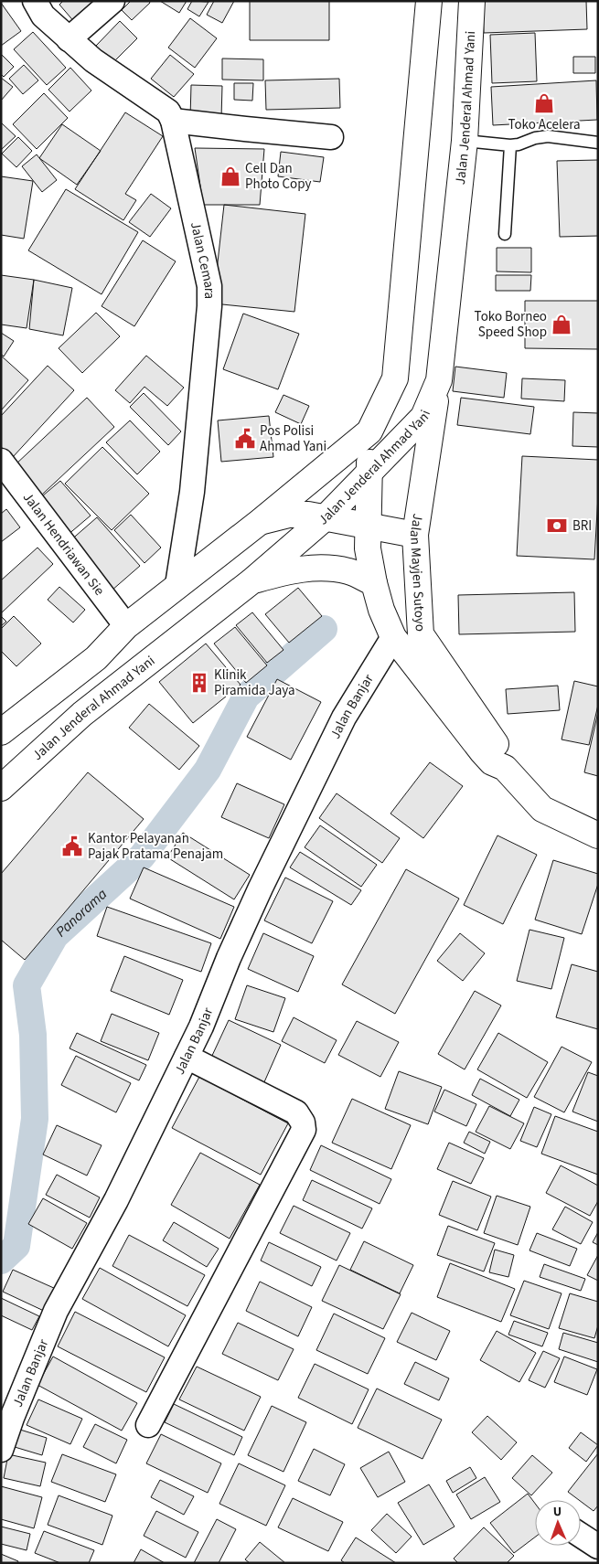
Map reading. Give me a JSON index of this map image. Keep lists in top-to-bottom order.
{
  "streets": {
    "main road": ["Jalan Jenderal Ahmad Yani", "Jalan Mayjen Sutoyo"],
    "street": ["Jalan Cemara", "Jalan Hendriawan Sie", "Jalan Banjar"]
  },
  "crossings": [
    ["Jalan Jenderal Ahmad Yani", "Jalan Cemara"],
    ["Jalan Jenderal Ahmad Yani", "Jalan Hendriawan Sie"],
    ["Jalan Jenderal Ahmad Yani", "Jalan Mayjen Sutoyo"],
    ["Jalan Mayjen Sutoyo", "Jalan Banjar"]
  ],
  "water": ["Panorama"],
  "places": {
    "shop": ["Toko Acelera", "Cell Dan Photo Copy", "Toko Borneo Speed Shop"],
    "public building": ["Pos Polisi Ahmad Yani", "Kantor Pelayanan Pajak Pratama Penajam"],
    "bank": ["BRI"],
    "building": ["Klinik Piramida Jaya"]
  },
  "north": "top"
}
